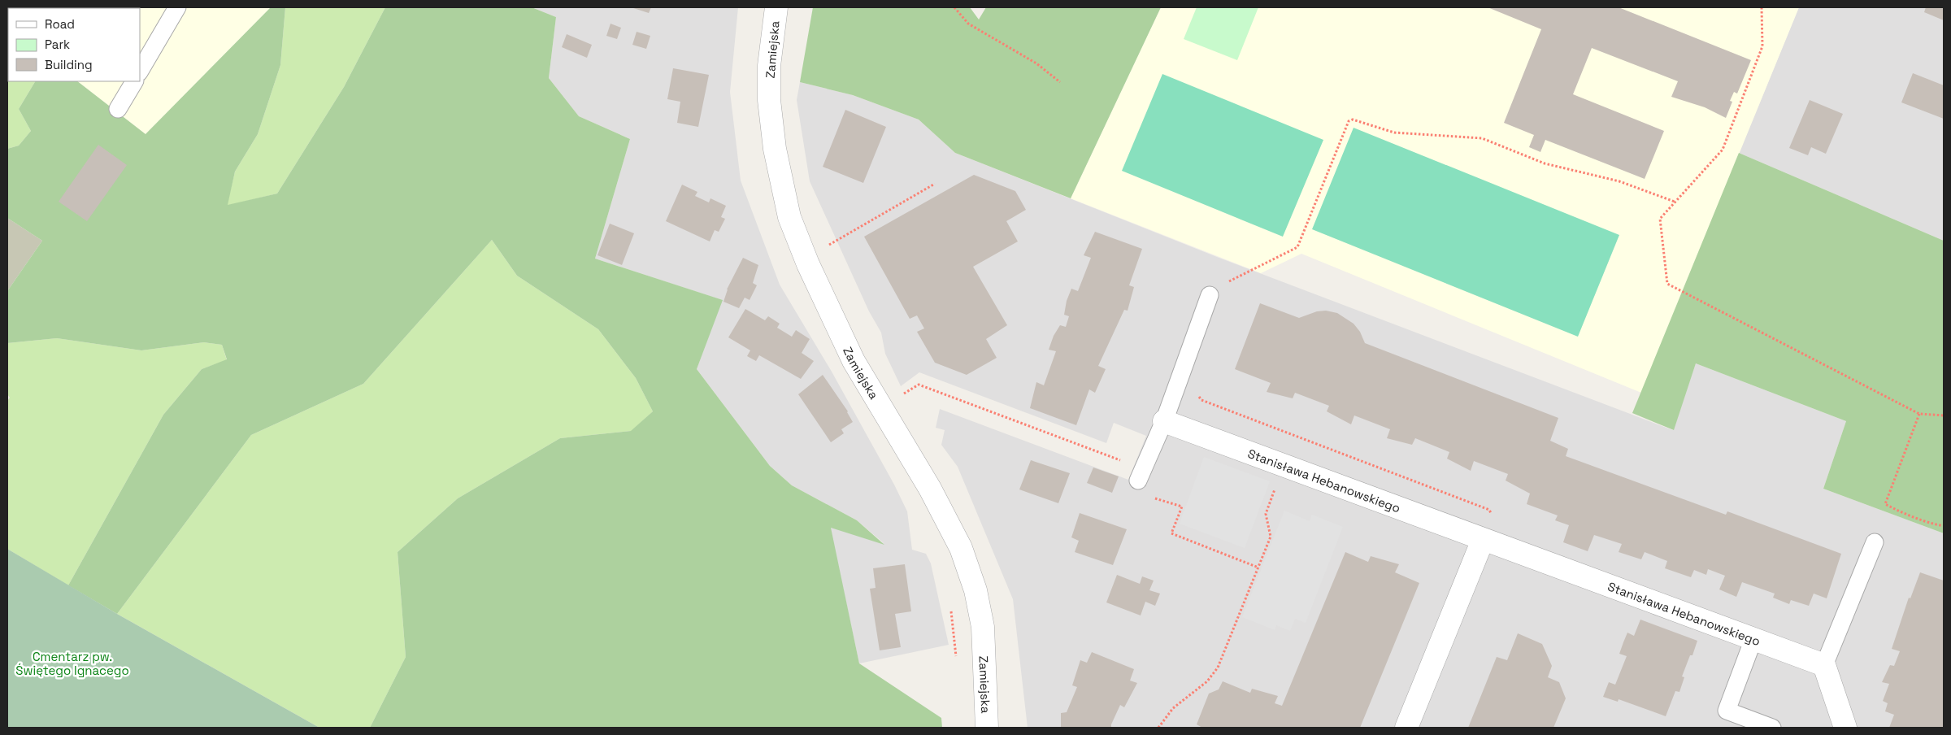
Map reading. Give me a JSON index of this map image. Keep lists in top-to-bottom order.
{
  "streets": {
    "street": ["Zamiejska", "Stanisława Hebanowskiego"]
  },
  "parks": ["Cmentarz pw. Świętego Ignacego"],
  "legend": ["Road", "Park", "Building"]
}
